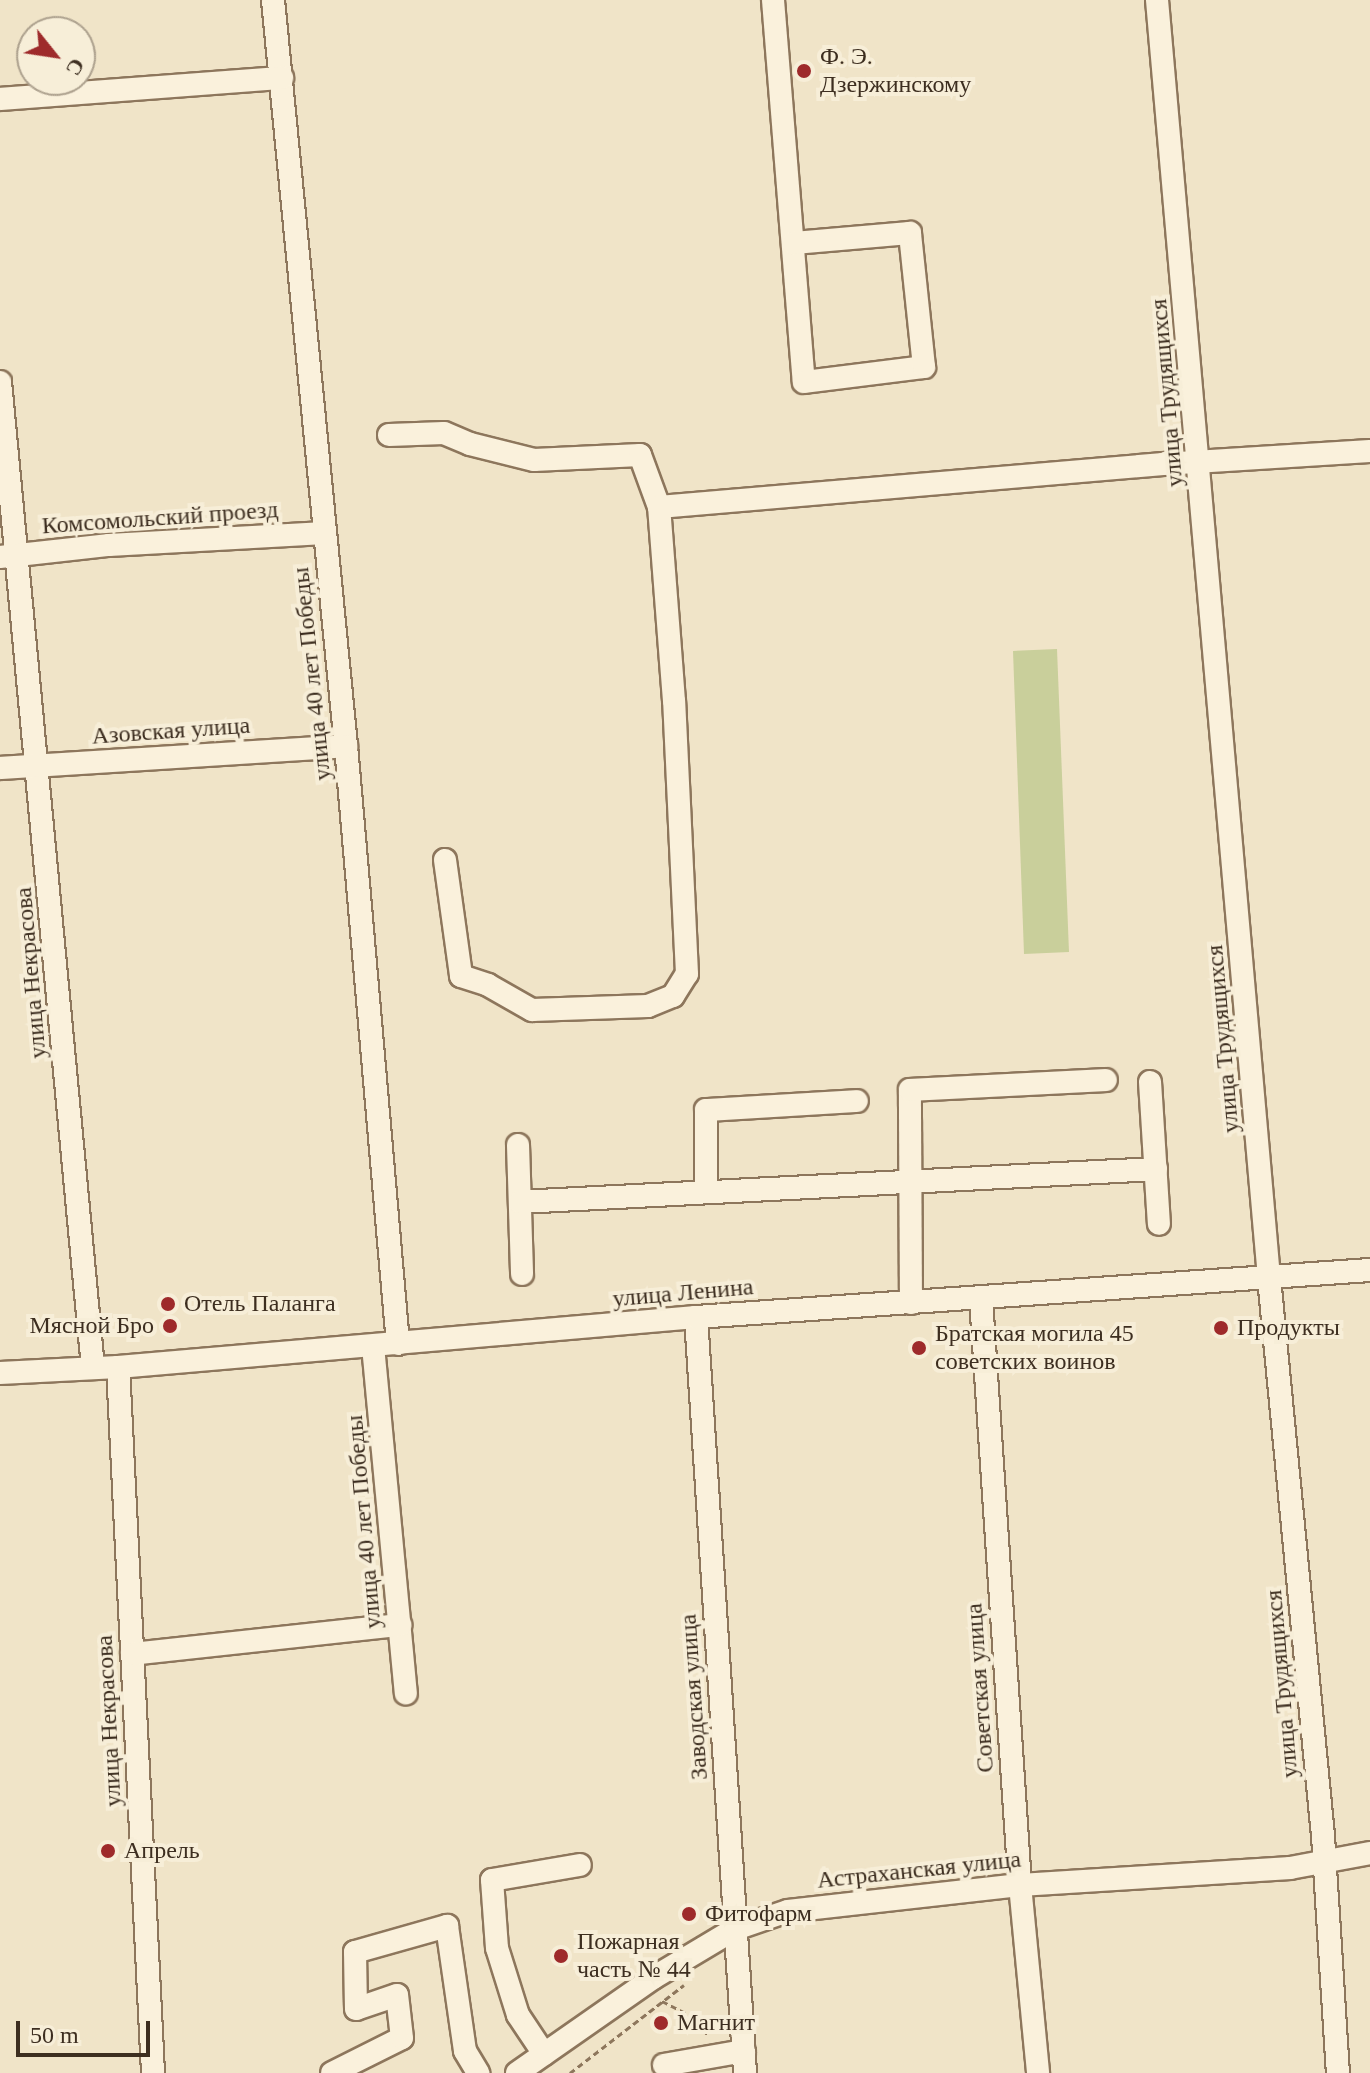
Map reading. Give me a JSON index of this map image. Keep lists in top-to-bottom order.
{
  "streets": {
    "street": [
      "улица Трудящихся",
      "Комсомольский проезд",
      "улица 40 лет Победы",
      "Азовская улица",
      "улица Некрасова",
      "улица Ленина",
      "Советская улица",
      "Заводская улица",
      "Астраханская улица"
    ]
  },
  "crossings": [
    ["улица Трудящихся", "улица Ленина"],
    ["улица Трудящихся", "Астраханская улица"],
    ["Комсомольский проезд", "улица 40 лет Победы"],
    ["Комсомольский проезд", "улица Некрасова"],
    ["улица 40 лет Победы", "Азовская улица"],
    ["улица 40 лет Победы", "улица Ленина"],
    ["Азовская улица", "улица Некрасова"],
    ["улица Некрасова", "улица Ленина"],
    ["улица Ленина", "Советская улица"],
    ["улица Ленина", "Заводская улица"],
    ["Советская улица", "Астраханская улица"],
    ["Заводская улица", "Астраханская улица"]
  ],
  "places": [
    "Ф. Э. Дзержинскому",
    "Отель Паланга",
    "Мясной Бро",
    "Продукты",
    "Братская могила 45 советских воинов",
    "Апрель",
    "Фитофарм",
    "Пожарная часть № 44",
    "Магнит"
  ],
  "scale_bar": "50 m",
  "north": "bottom right"
}
